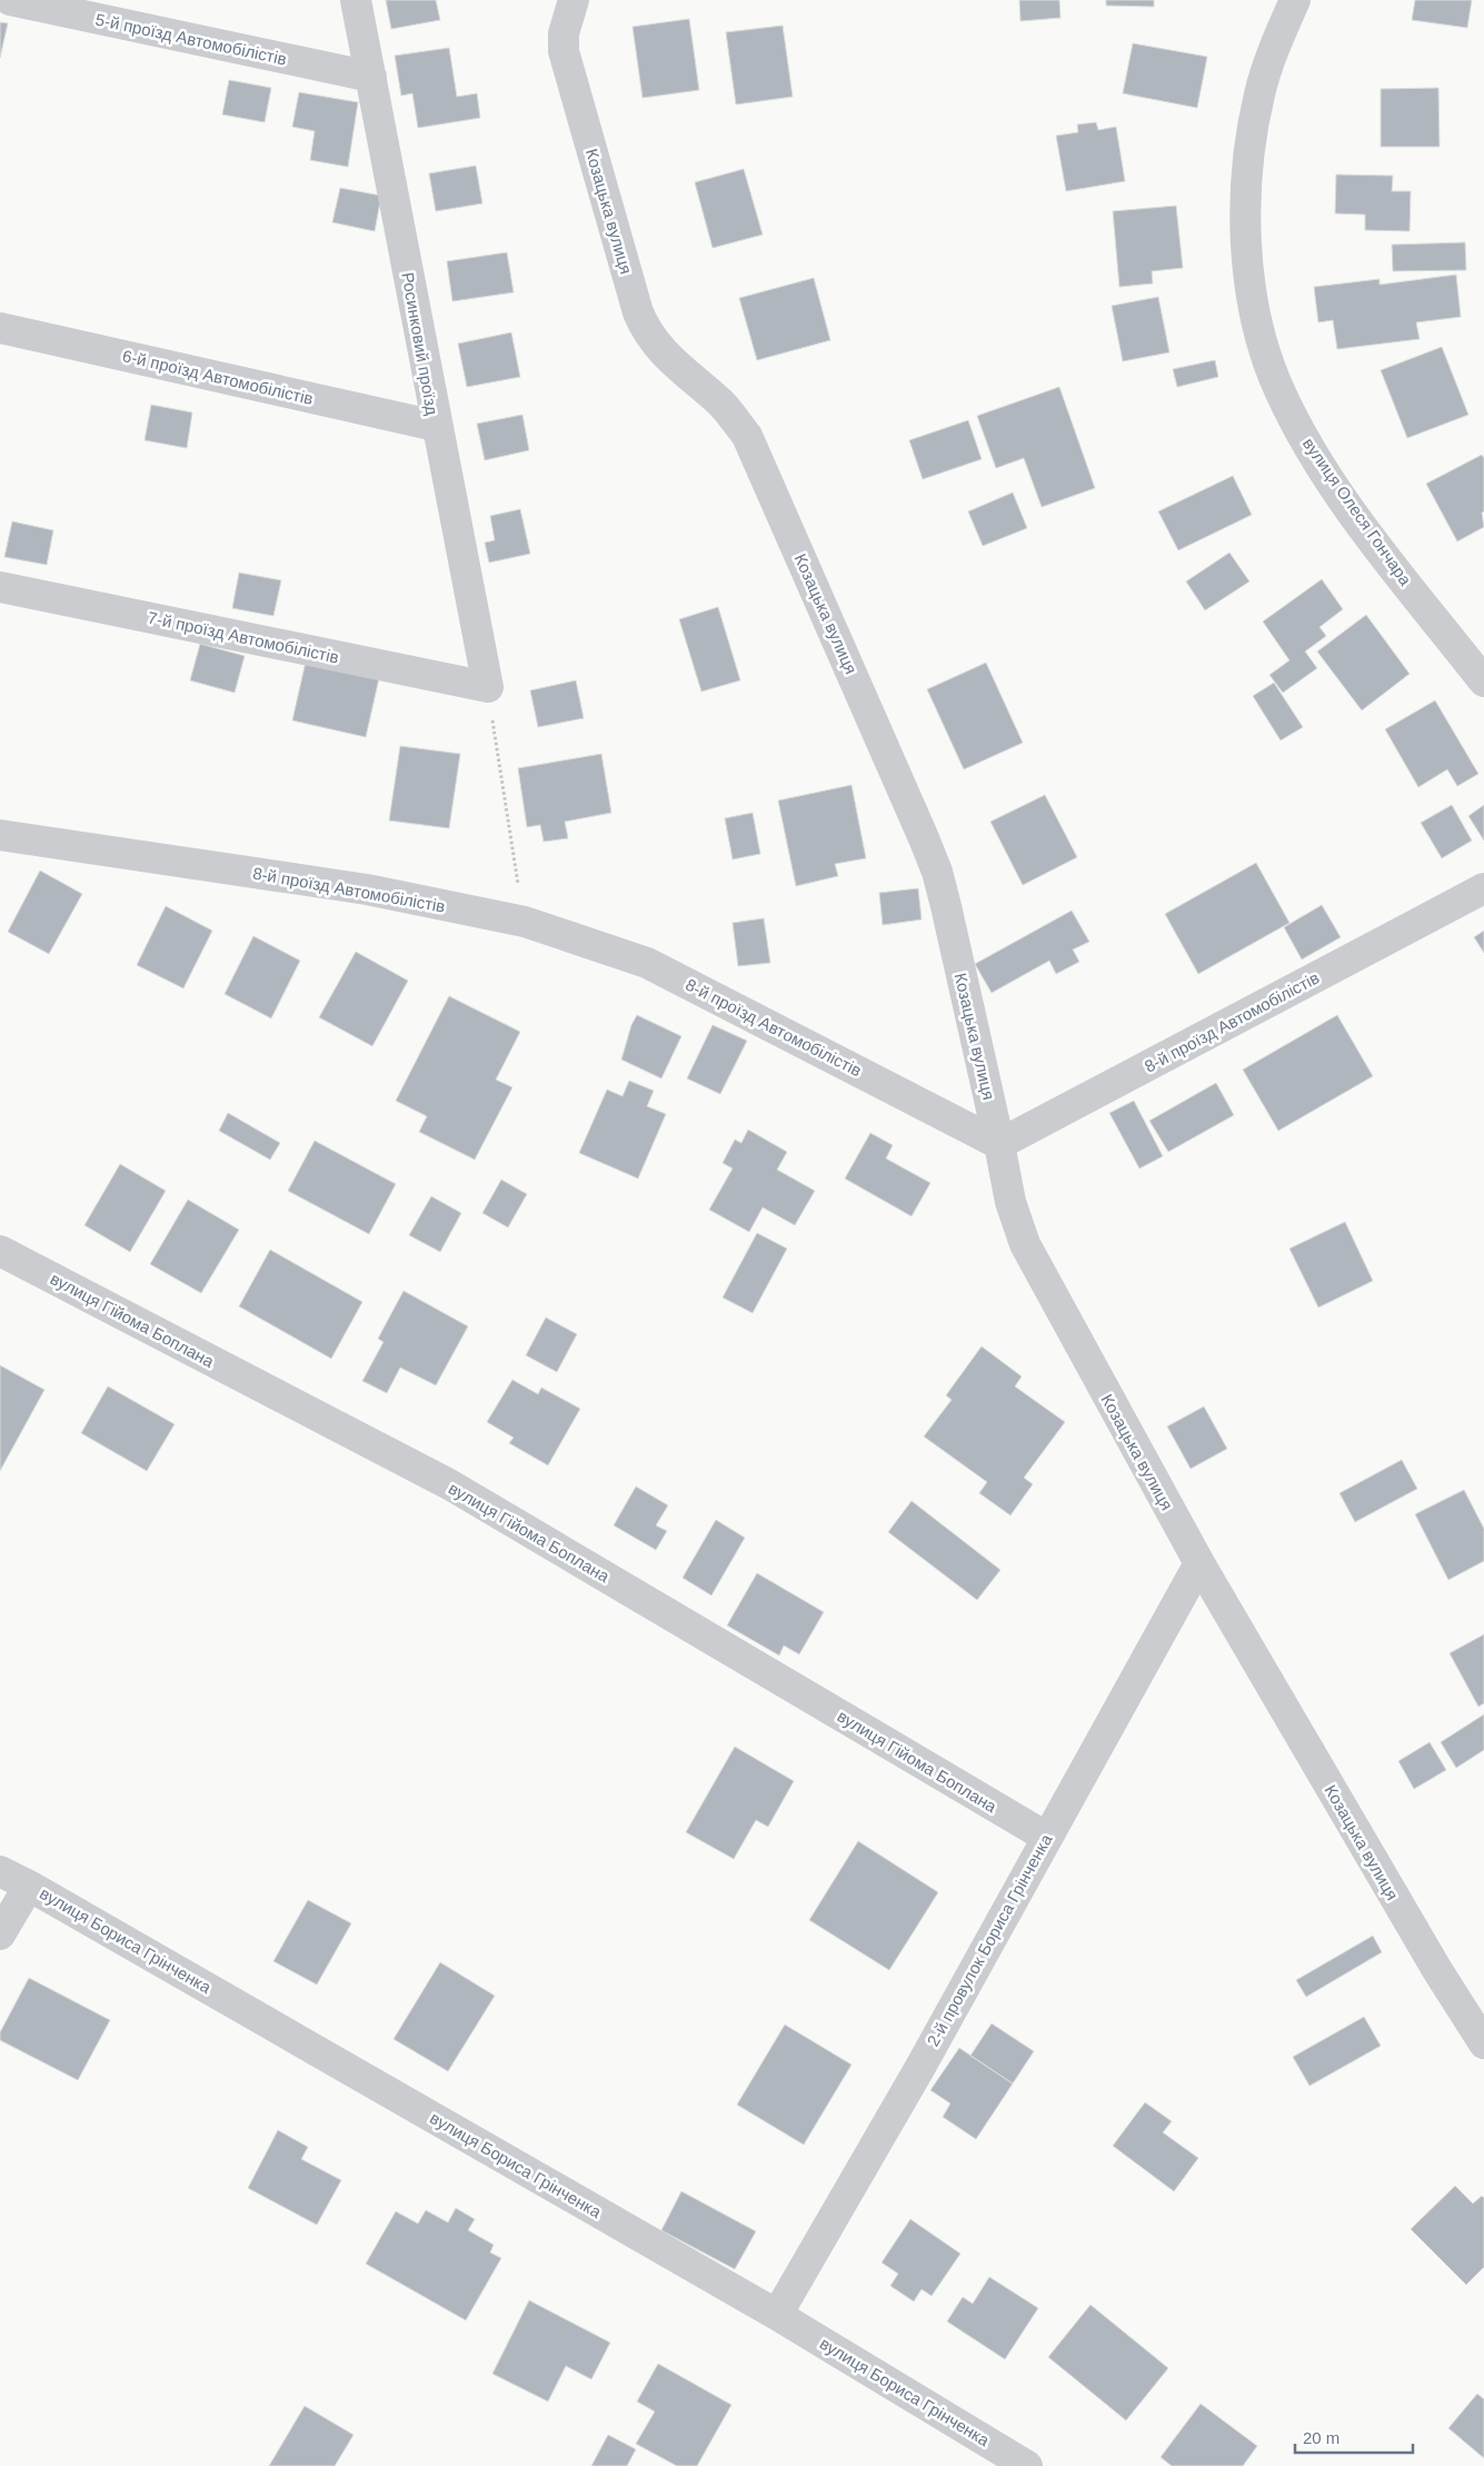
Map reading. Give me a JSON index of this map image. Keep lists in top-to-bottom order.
{
  "streets": {
    "street": [
      "5-й проїзд Автомобілістів",
      "Козацька вулиця",
      "Росинковий проїзд",
      "6-й проїзд Автомобілістів",
      "вулиця Олеся Гончара",
      "7-й проїзд Автомобілістів",
      "8-й проїзд Автомобілістів",
      "вулиця Гійома Боплана",
      "вулиця Бориса Грінченка",
      "2-й провулок Бориса Грінченка"
    ]
  },
  "crossings": [
    ["5-й проїзд Автомобілістів", "Росинковий проїзд"],
    ["Козацька вулиця", "8-й проїзд Автомобілістів"],
    ["Козацька вулиця", "2-й провулок Бориса Грінченка"],
    ["Росинковий проїзд", "6-й проїзд Автомобілістів"],
    ["Росинковий проїзд", "7-й проїзд Автомобілістів"],
    ["вулиця Гійома Боплана", "2-й провулок Бориса Грінченка"],
    ["вулиця Бориса Грінченка", "2-й провулок Бориса Грінченка"]
  ],
  "scale_bar": "20 m"
}
